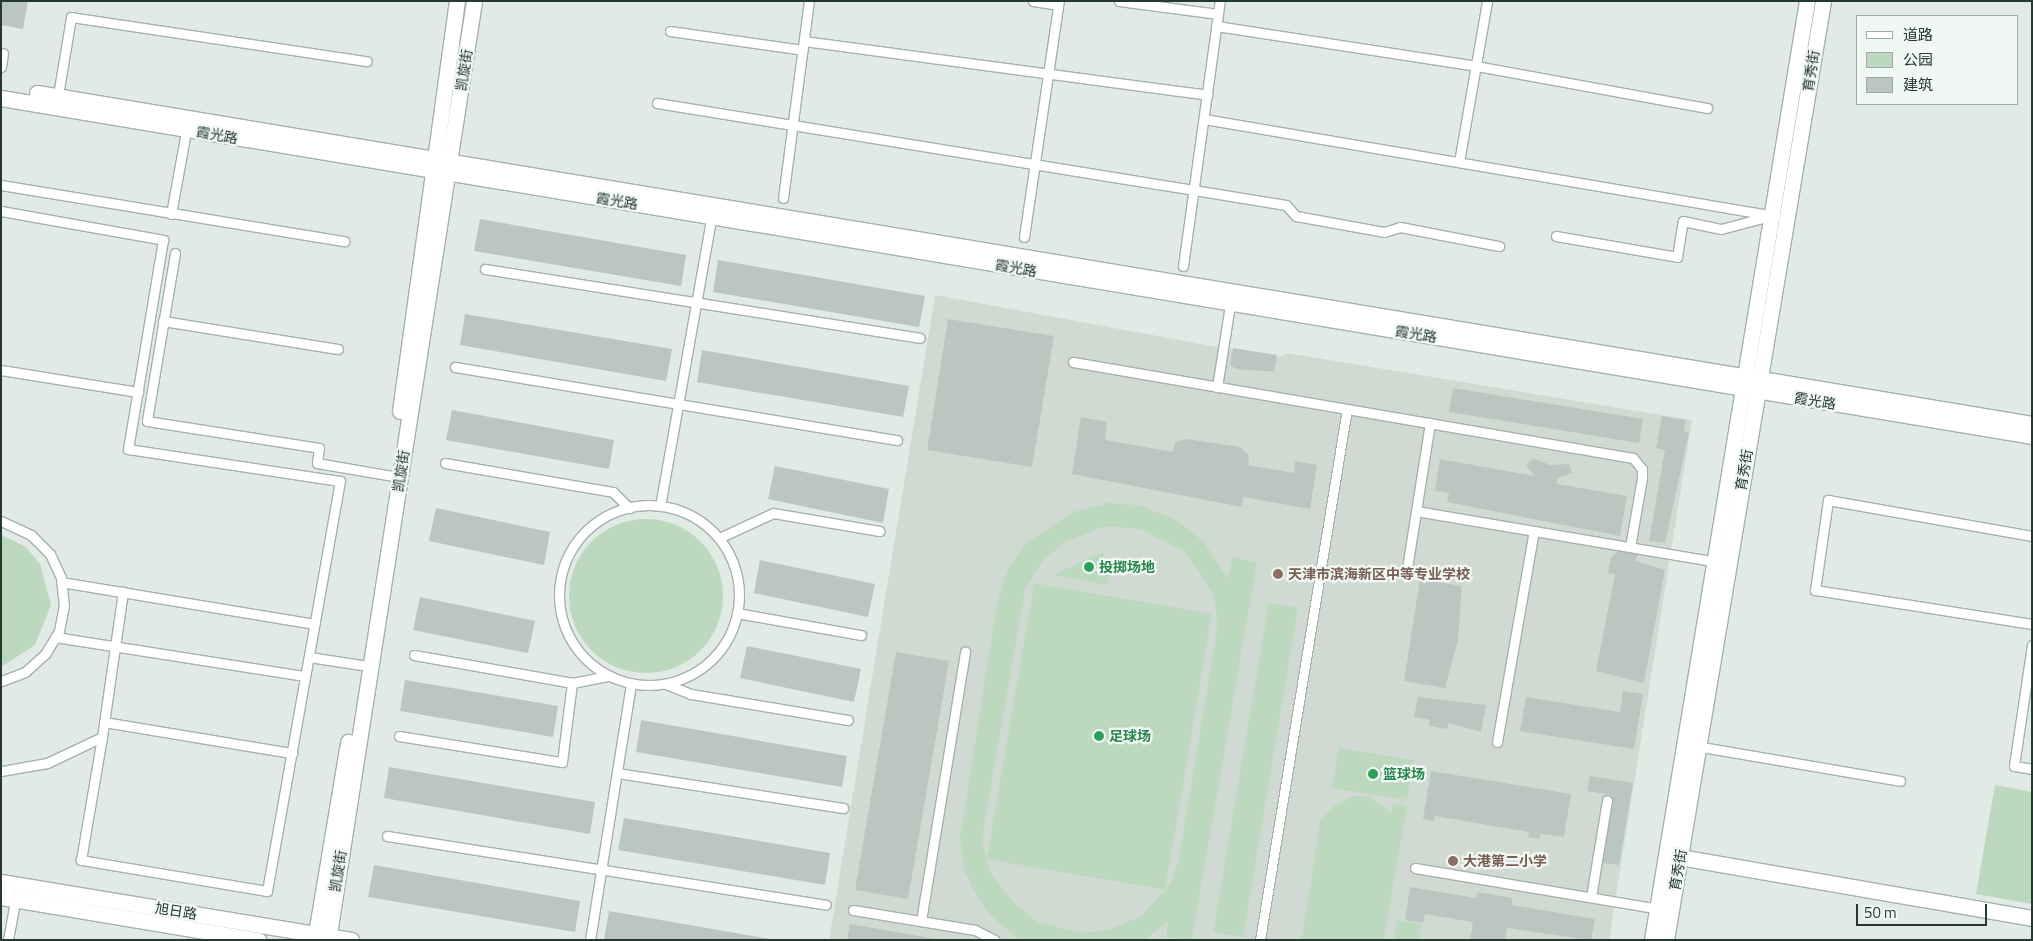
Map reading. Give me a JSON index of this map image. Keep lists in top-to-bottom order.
{
  "streets": {
    "street": [
      "凯旋街",
      "育秀街",
      "霞光路",
      "旭日路"
    ]
  },
  "crossings": [
    ["凯旋街", "霞光路"],
    ["凯旋街", "旭日路"],
    ["育秀街", "霞光路"]
  ],
  "places": [
    "投掷场地",
    "天津市滨海新区中等专业学校",
    "足球场",
    "篮球场",
    "大港第二小学"
  ],
  "legend": ["道路", "公园", "建筑"],
  "scale_bar": "50 m"
}
